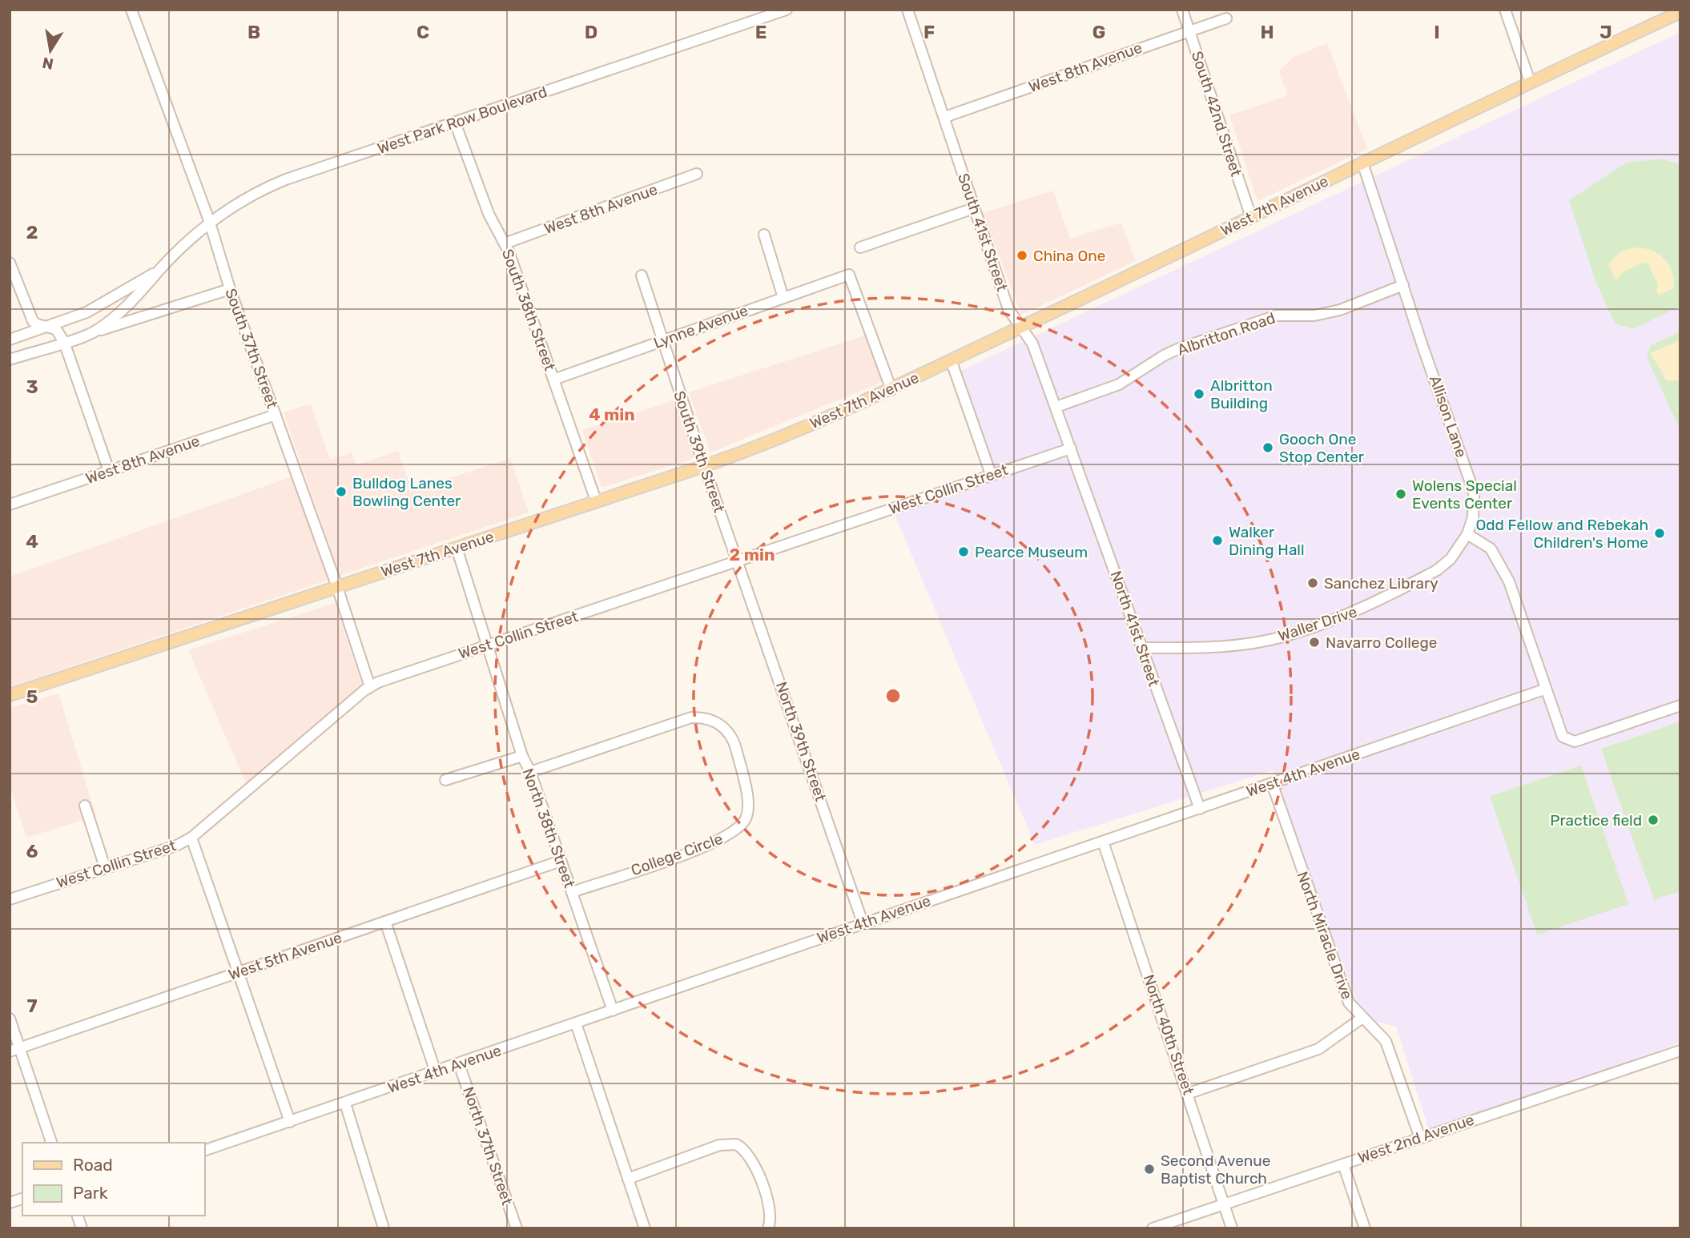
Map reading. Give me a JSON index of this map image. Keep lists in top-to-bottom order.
{
  "streets": {
    "main road": ["West 7th Avenue"],
    "street": [
      "West 8th Avenue",
      "South 42nd Street",
      "West Park Row Boulevard",
      "South 41st Street",
      "South 38th Street",
      "Lynne Avenue",
      "Albritton Road",
      "South 37th Street",
      "Allison Lane",
      "South 39th Street",
      "West Collin Street",
      "Waller Drive",
      "North 41st Street",
      "North 39th Street",
      "West 4th Avenue",
      "North 38th Street",
      "College Circle",
      "North Miracle Drive",
      "West 5th Avenue",
      "North 40th Street",
      "West 2nd Avenue",
      "North 37th Street"
    ]
  },
  "crossings": [
    ["West 8th Avenue", "South 42nd Street"],
    ["West 8th Avenue", "South 41st Street"],
    ["West 8th Avenue", "South 38th Street"],
    ["West 8th Avenue", "South 37th Street"],
    ["South 42nd Street", "West 7th Avenue"],
    ["West Park Row Boulevard", "South 38th Street"],
    ["West Park Row Boulevard", "South 37th Street"],
    ["West 7th Avenue", "South 41st Street"],
    ["West 7th Avenue", "South 38th Street"],
    ["West 7th Avenue", "Lynne Avenue"],
    ["West 7th Avenue", "South 37th Street"],
    ["West 7th Avenue", "Allison Lane"],
    ["West 7th Avenue", "South 39th Street"],
    ["South 41st Street", "Albritton Road"],
    ["South 41st Street", "West Collin Street"],
    ["South 41st Street", "North 41st Street"],
    ["South 38th Street", "Lynne Avenue"],
    ["Lynne Avenue", "South 39th Street"],
    ["Albritton Road", "Allison Lane"],
    ["South 37th Street", "West Collin Street"],
    ["Allison Lane", "Waller Drive"],
    ["South 39th Street", "West Collin Street"],
    ["South 39th Street", "North 39th Street"],
    ["West Collin Street", "North 41st Street"],
    ["West Collin Street", "North 39th Street"],
    ["West Collin Street", "North 38th Street"],
    ["Waller Drive", "North 41st Street"],
    ["North 41st Street", "West 4th Avenue"],
    ["North 39th Street", "West 4th Avenue"],
    ["West 4th Avenue", "North 38th Street"],
    ["West 4th Avenue", "North Miracle Drive"],
    ["West 4th Avenue", "North 40th Street"],
    ["West 4th Avenue", "North 37th Street"],
    ["North 38th Street", "College Circle"],
    ["North 38th Street", "West 5th Avenue"],
    ["North Miracle Drive", "West 2nd Avenue"],
    ["North 40th Street", "West 2nd Avenue"]
  ],
  "places": [
    "China One",
    "Albritton Building",
    "Gooch One Stop Center",
    "Bulldog Lanes Bowling Center",
    "Wolens Special Events Center",
    "Odd Fellow and Rebekah Children's Home",
    "Walker Dining Hall",
    "Pearce Museum",
    "Sanchez Library",
    "Navarro College",
    "Practice field",
    "Second Avenue Baptist Church"
  ],
  "legend": ["Road", "Park"],
  "north": "bottom",
  "grid": {
    "columns": [
      "B",
      "C",
      "D",
      "E",
      "F",
      "G",
      "H",
      "I",
      "J"
    ],
    "rows": [
      "2",
      "3",
      "4",
      "5",
      "6",
      "7"
    ]
  },
  "rings": ["4 min", "2 min"]
}
